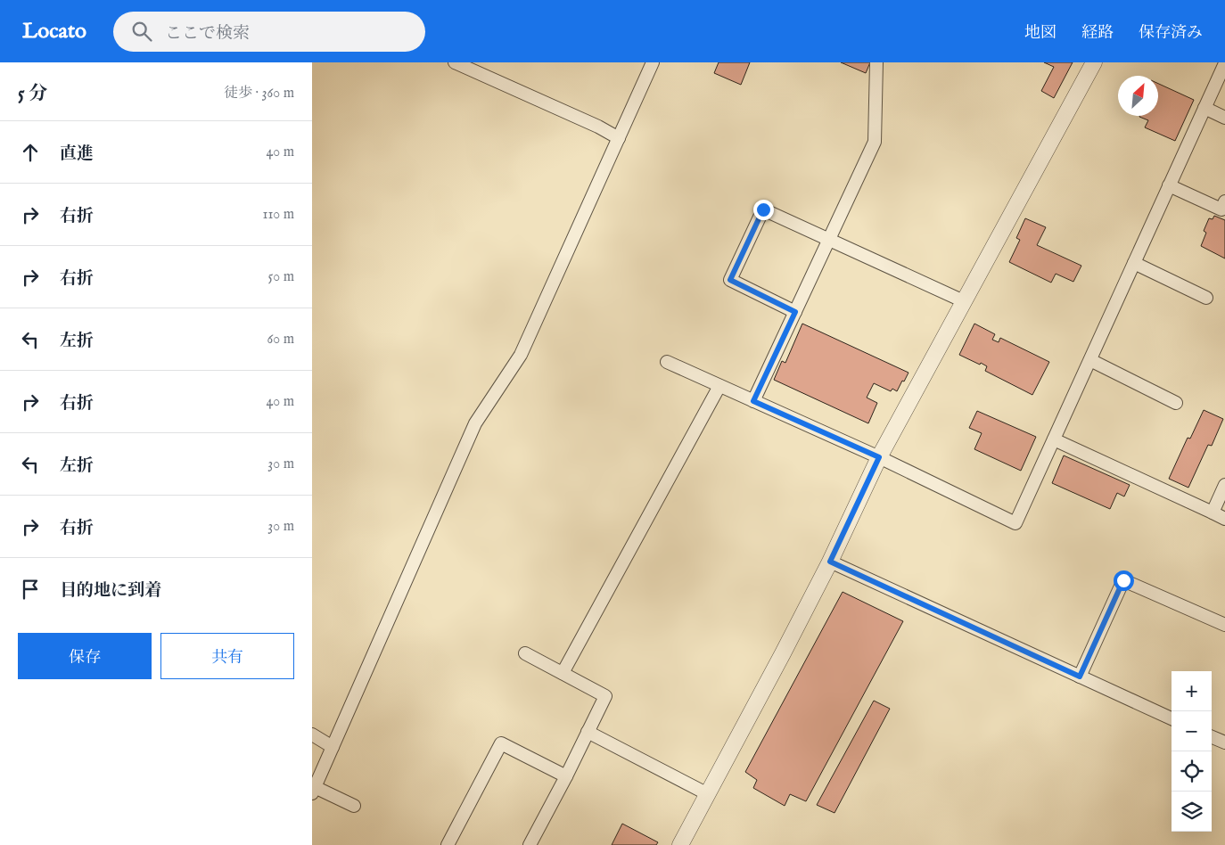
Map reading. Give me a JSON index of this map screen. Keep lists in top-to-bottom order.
{
  "north": "top right",
  "page": {
    "header": "Locato",
    "search": "ここで検索",
    "nav": ["地図", "経路", "保存済み"],
    "heading": ["5 分", "徒歩 · 360 m"],
    "list": [
      ["直進", "40 m"],
      ["右折", "110 m"],
      ["右折", "50 m"],
      ["左折", "60 m"],
      ["右折", "40 m"],
      ["左折", "30 m"],
      ["右折", "30 m"],
      "目的地に到着"
    ],
    "buttons": ["保存", "共有"],
    "map_buttons": ["+", "−"]
  }
}
